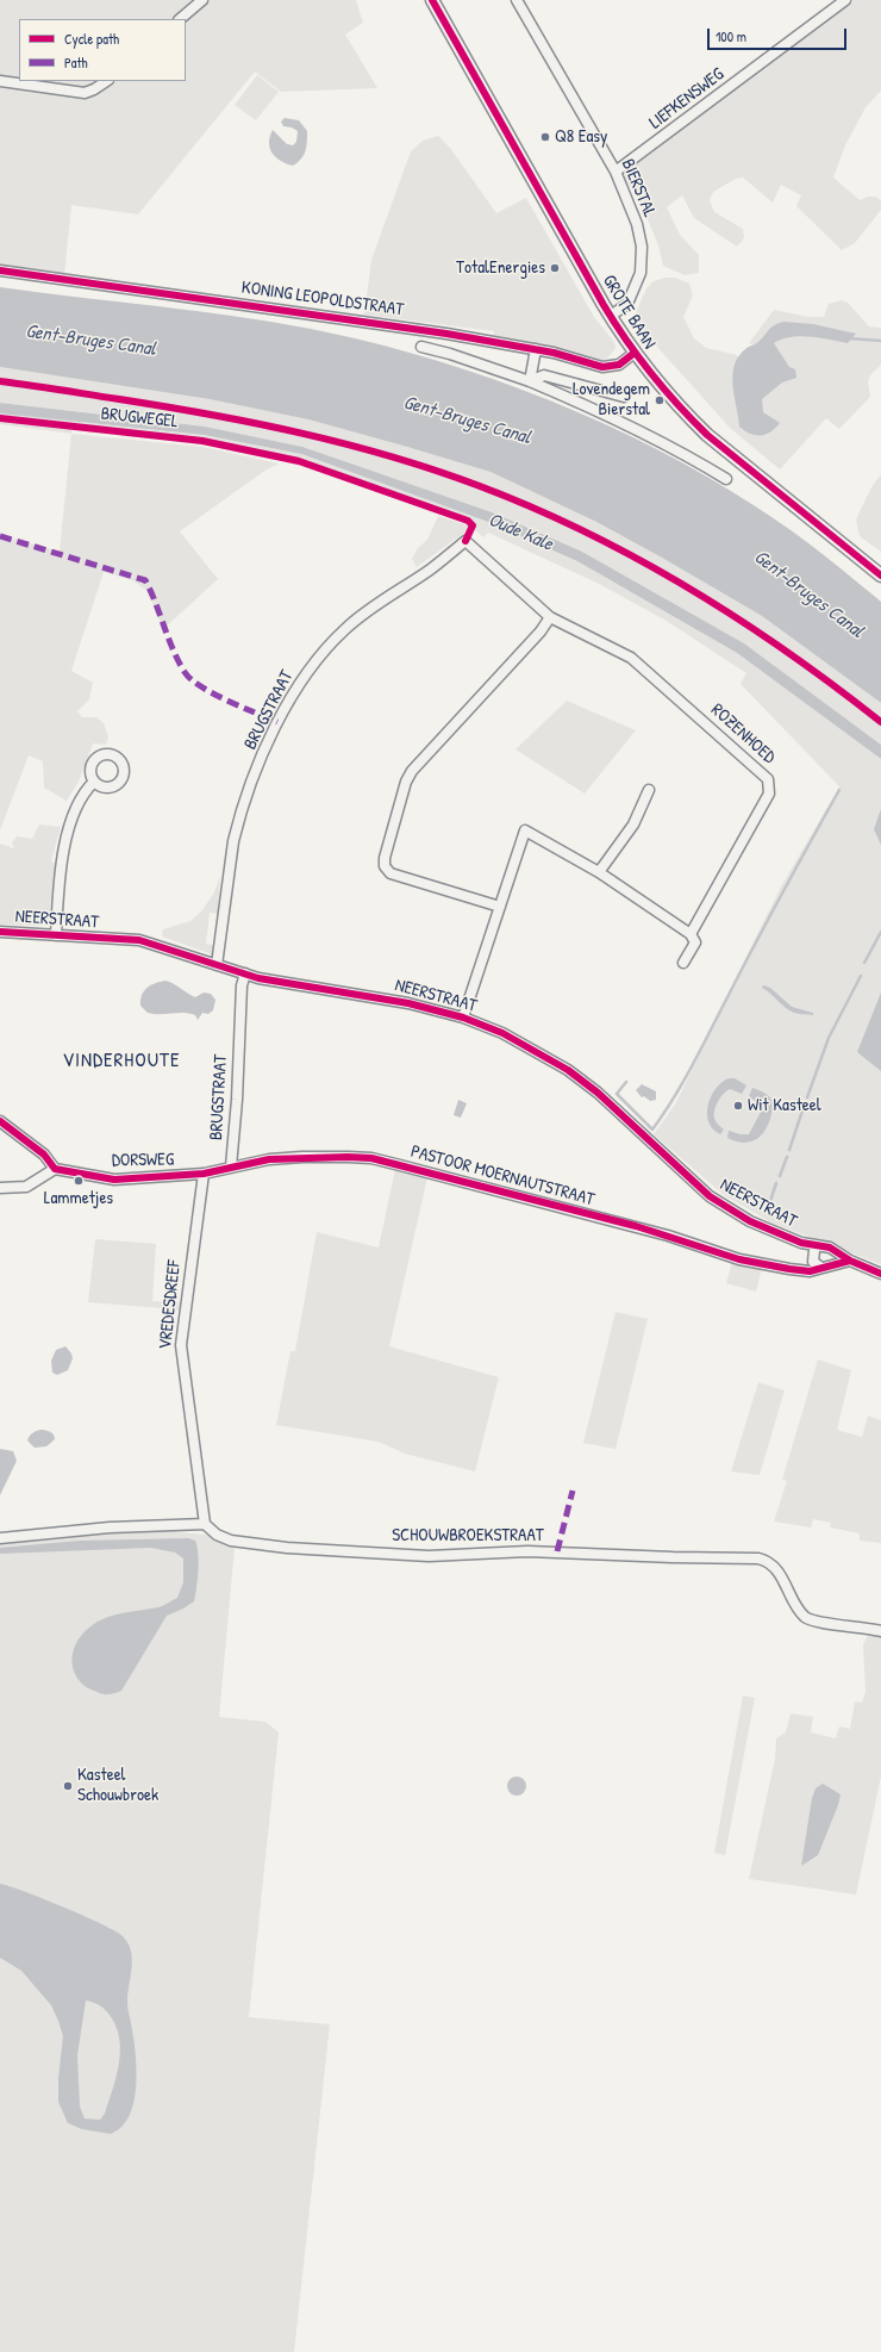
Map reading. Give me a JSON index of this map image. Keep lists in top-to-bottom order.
{
  "streets": {
    "main road": ["GROTE BAAN"],
    "street": [
      "LIEFKENSWEG",
      "BIERSTAL",
      "KONING LEOPOLDSTRAAT",
      "BRUGSTRAAT",
      "ROZENHOED",
      "NEERSTRAAT",
      "DORSWEG",
      "PASTOOR MOERNAUTSTRAAT",
      "VREDESDREEF",
      "SCHOUWBROEKSTRAAT"
    ],
    "cycle path": ["BRUGWEGEL"]
  },
  "crossings": [
    ["LIEFKENSWEG", "BIERSTAL"],
    ["BIERSTAL", "GROTE BAAN"],
    ["KONING LEOPOLDSTRAAT", "GROTE BAAN"],
    ["BRUGSTRAAT", "ROZENHOED"],
    ["BRUGSTRAAT", "NEERSTRAAT"],
    ["BRUGSTRAAT", "PASTOOR MOERNAUTSTRAAT"],
    ["NEERSTRAAT", "PASTOOR MOERNAUTSTRAAT"],
    ["DORSWEG", "PASTOOR MOERNAUTSTRAAT"],
    ["DORSWEG", "VREDESDREEF"],
    ["PASTOOR MOERNAUTSTRAAT", "VREDESDREEF"],
    ["VREDESDREEF", "SCHOUWBROEKSTRAAT"]
  ],
  "districts": ["VINDERHOUTE"],
  "water": ["Gent-Bruges Canal", "Oude Kale"],
  "places": [
    "Q8 Easy",
    "TotalEnergies",
    "Lovendegem Bierstal",
    "Wit Kasteel",
    "Lammetjes",
    "Kasteel Schouwbroek"
  ],
  "legend": ["Cycle path", "Path"],
  "scale_bar": "100 m"
}
